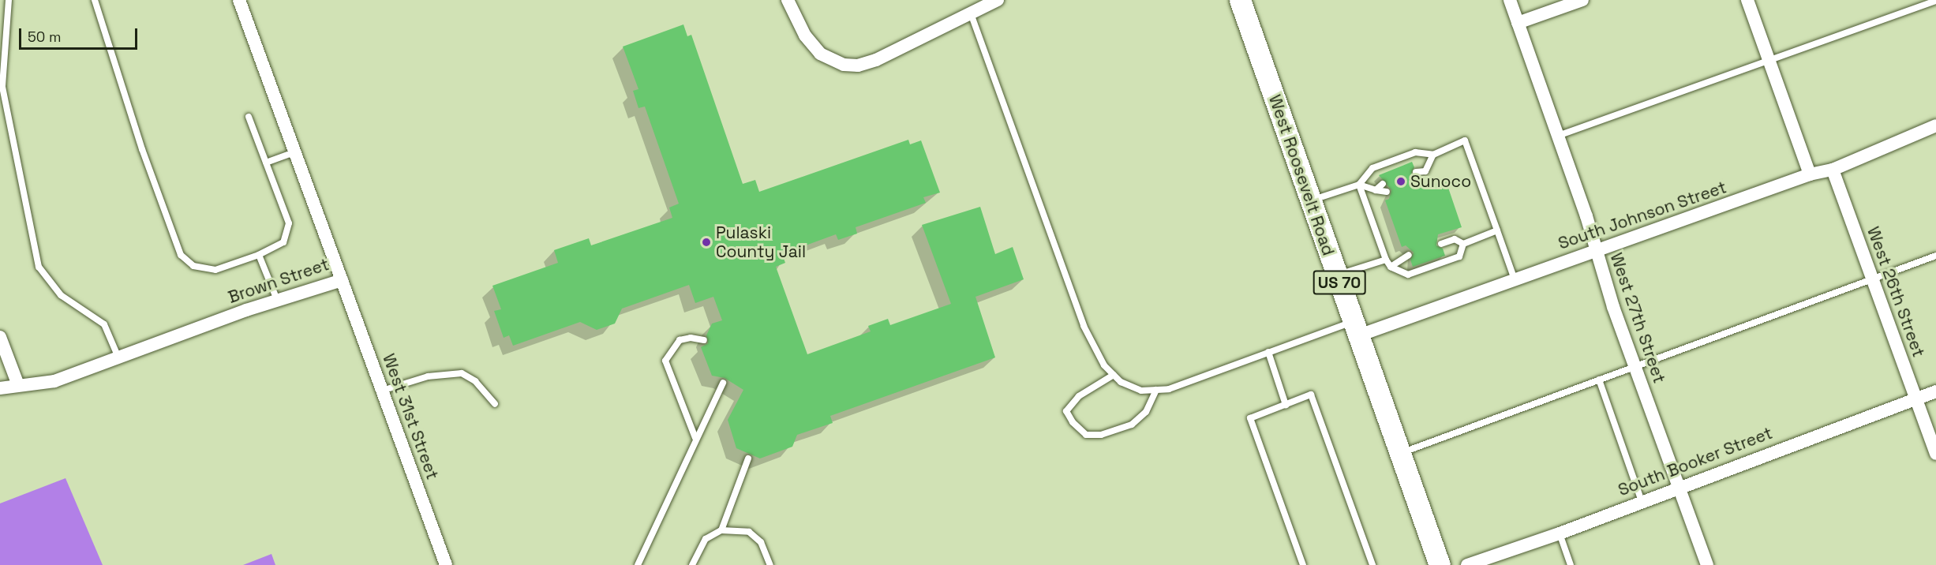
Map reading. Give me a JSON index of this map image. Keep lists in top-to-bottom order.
{
  "streets": {
    "main road": ["West Roosevelt Road", "US 70"],
    "street": [
      "South Johnson Street",
      "Brown Street",
      "West 26th Street",
      "West 27th Street",
      "West 31st Street",
      "South Booker Street"
    ]
  },
  "crossings": [
    ["West Roosevelt Road", "South Johnson Street"],
    ["South Johnson Street", "West 26th Street"],
    ["South Johnson Street", "West 27th Street"],
    ["Brown Street", "West 31st Street"],
    ["West 26th Street", "South Booker Street"],
    ["West 27th Street", "South Booker Street"]
  ],
  "places": ["Sunoco", "Pulaski County Jail"],
  "scale_bar": "50 m"
}
